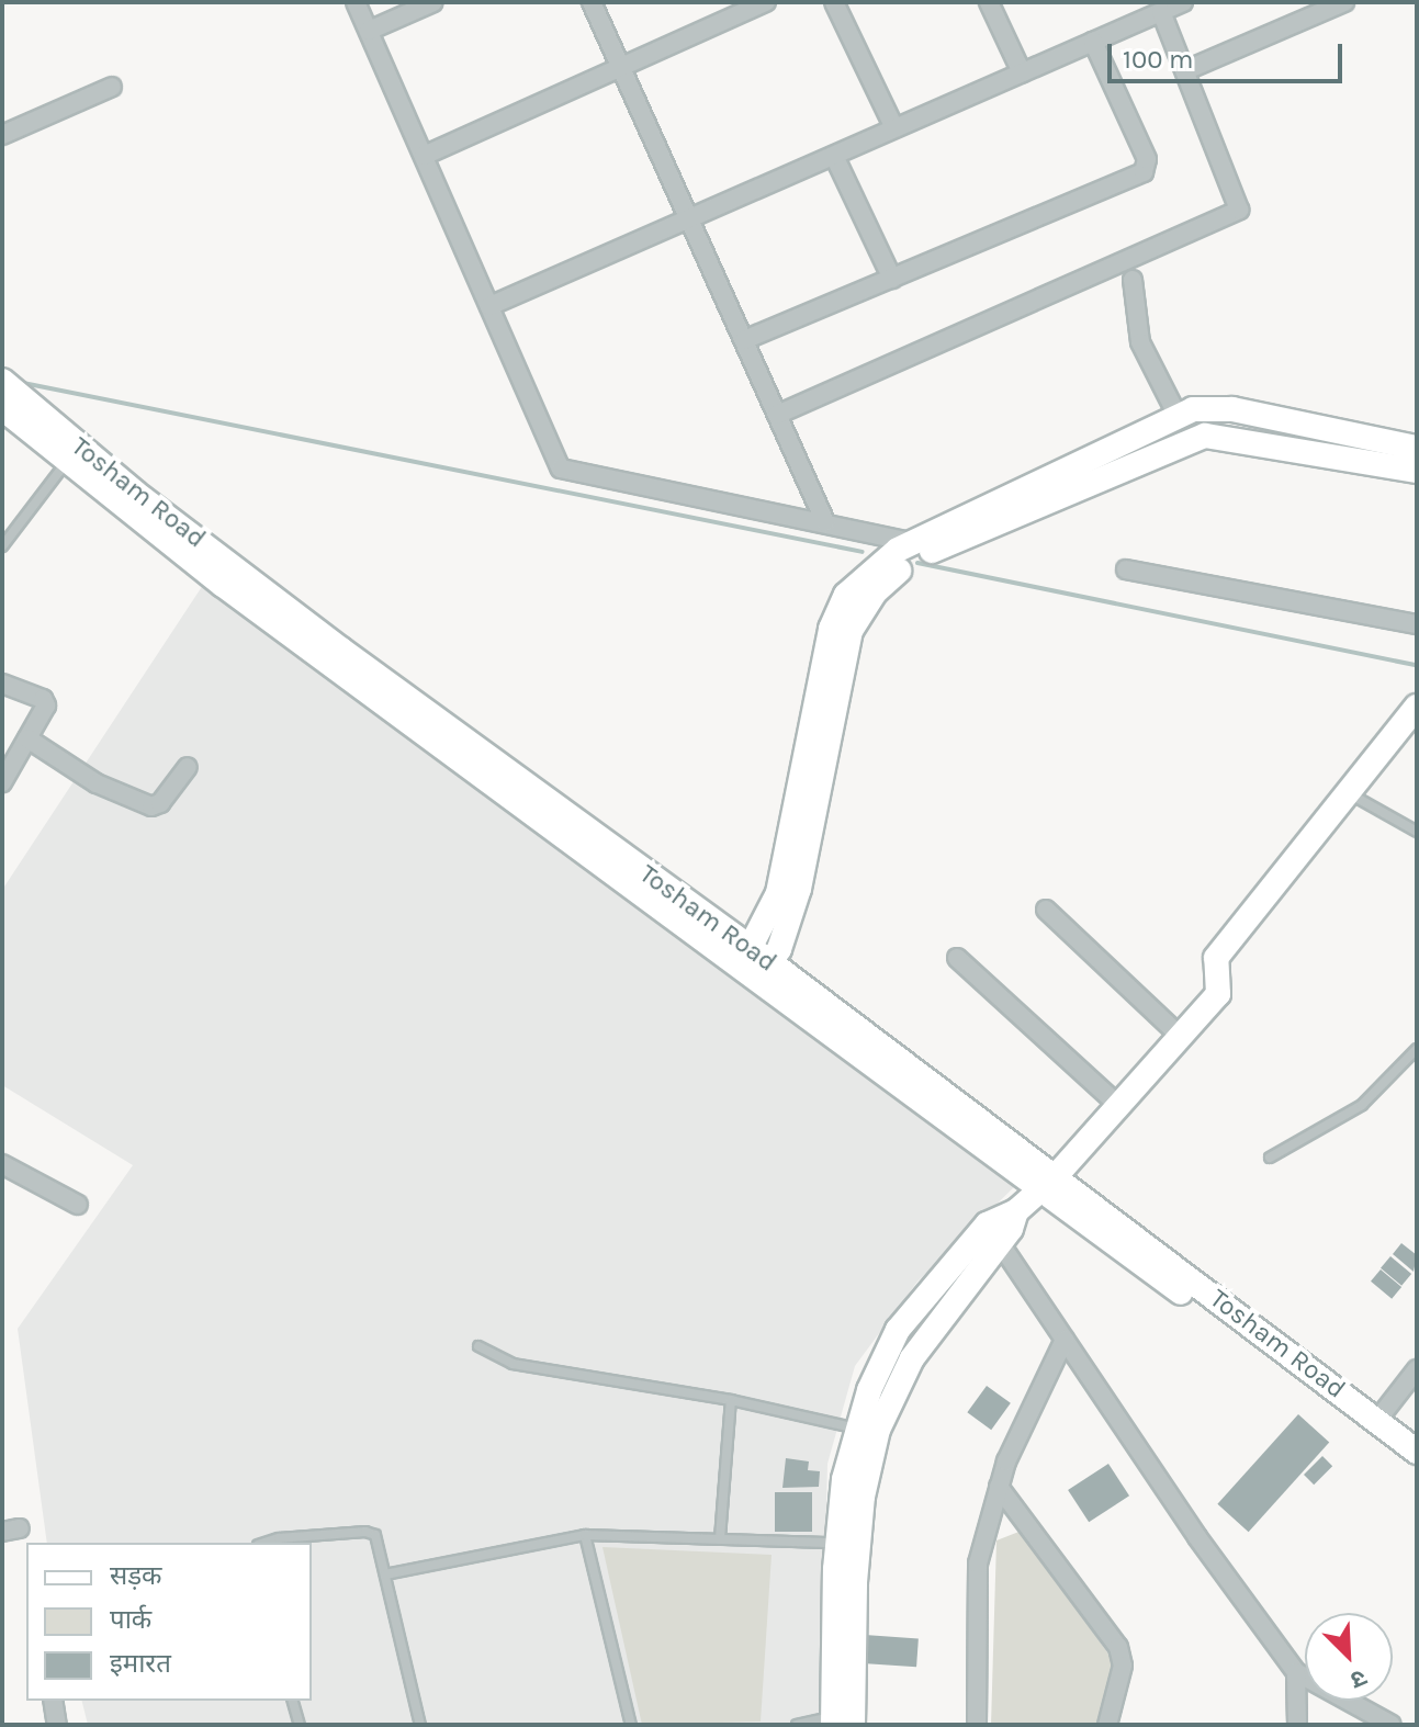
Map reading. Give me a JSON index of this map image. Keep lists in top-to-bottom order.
{
  "streets": {
    "main road": ["Tosham Road"]
  },
  "legend": ["सड़क", "पार्क", "इमारत"],
  "scale_bar": "100 m",
  "north": "bottom right"
}
